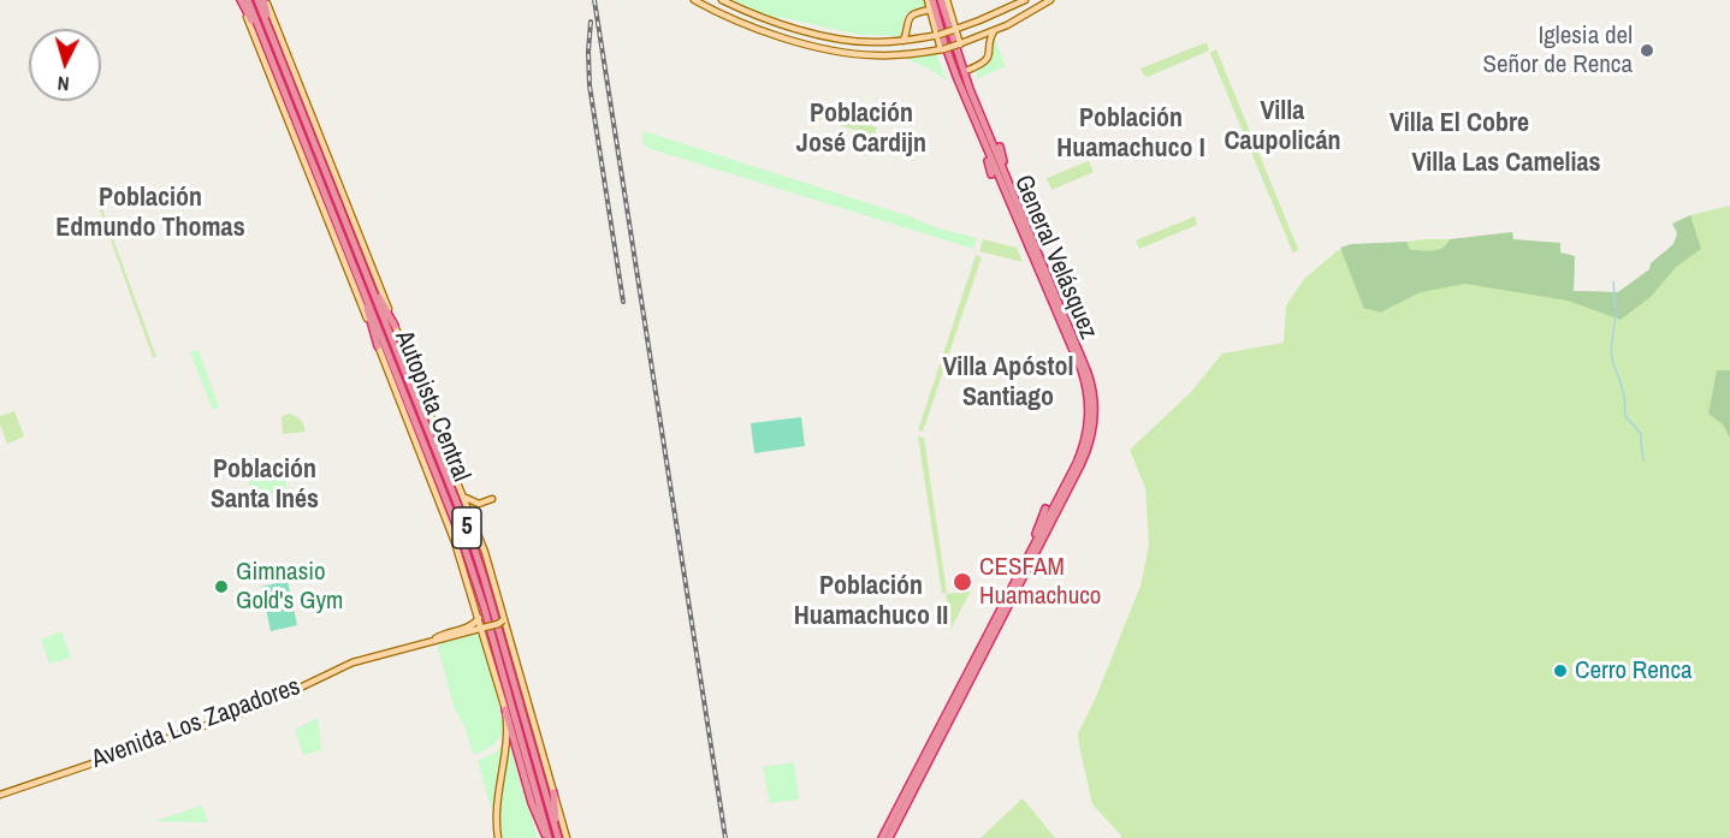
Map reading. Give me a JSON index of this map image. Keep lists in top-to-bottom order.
{
  "streets": {
    "highway": ["General Velásquez", "Autopista Central", "5"],
    "main road": ["Avenida Los Zapadores"]
  },
  "districts": [
    "Villa Caupolicán",
    "Población José Cardijn",
    "Población Huamachuco I",
    "Villa El Cobre",
    "Villa Las Camelias",
    "Población Edmundo Thomas",
    "Villa Apóstol Santiago",
    "Población Santa Inés",
    "Población Huamachuco II"
  ],
  "places": [
    "Iglesia del Señor de Renca",
    "CESFAM Huamachuco",
    "Gimnasio Gold's Gym",
    "Cerro Renca"
  ],
  "north": "bottom"
}
